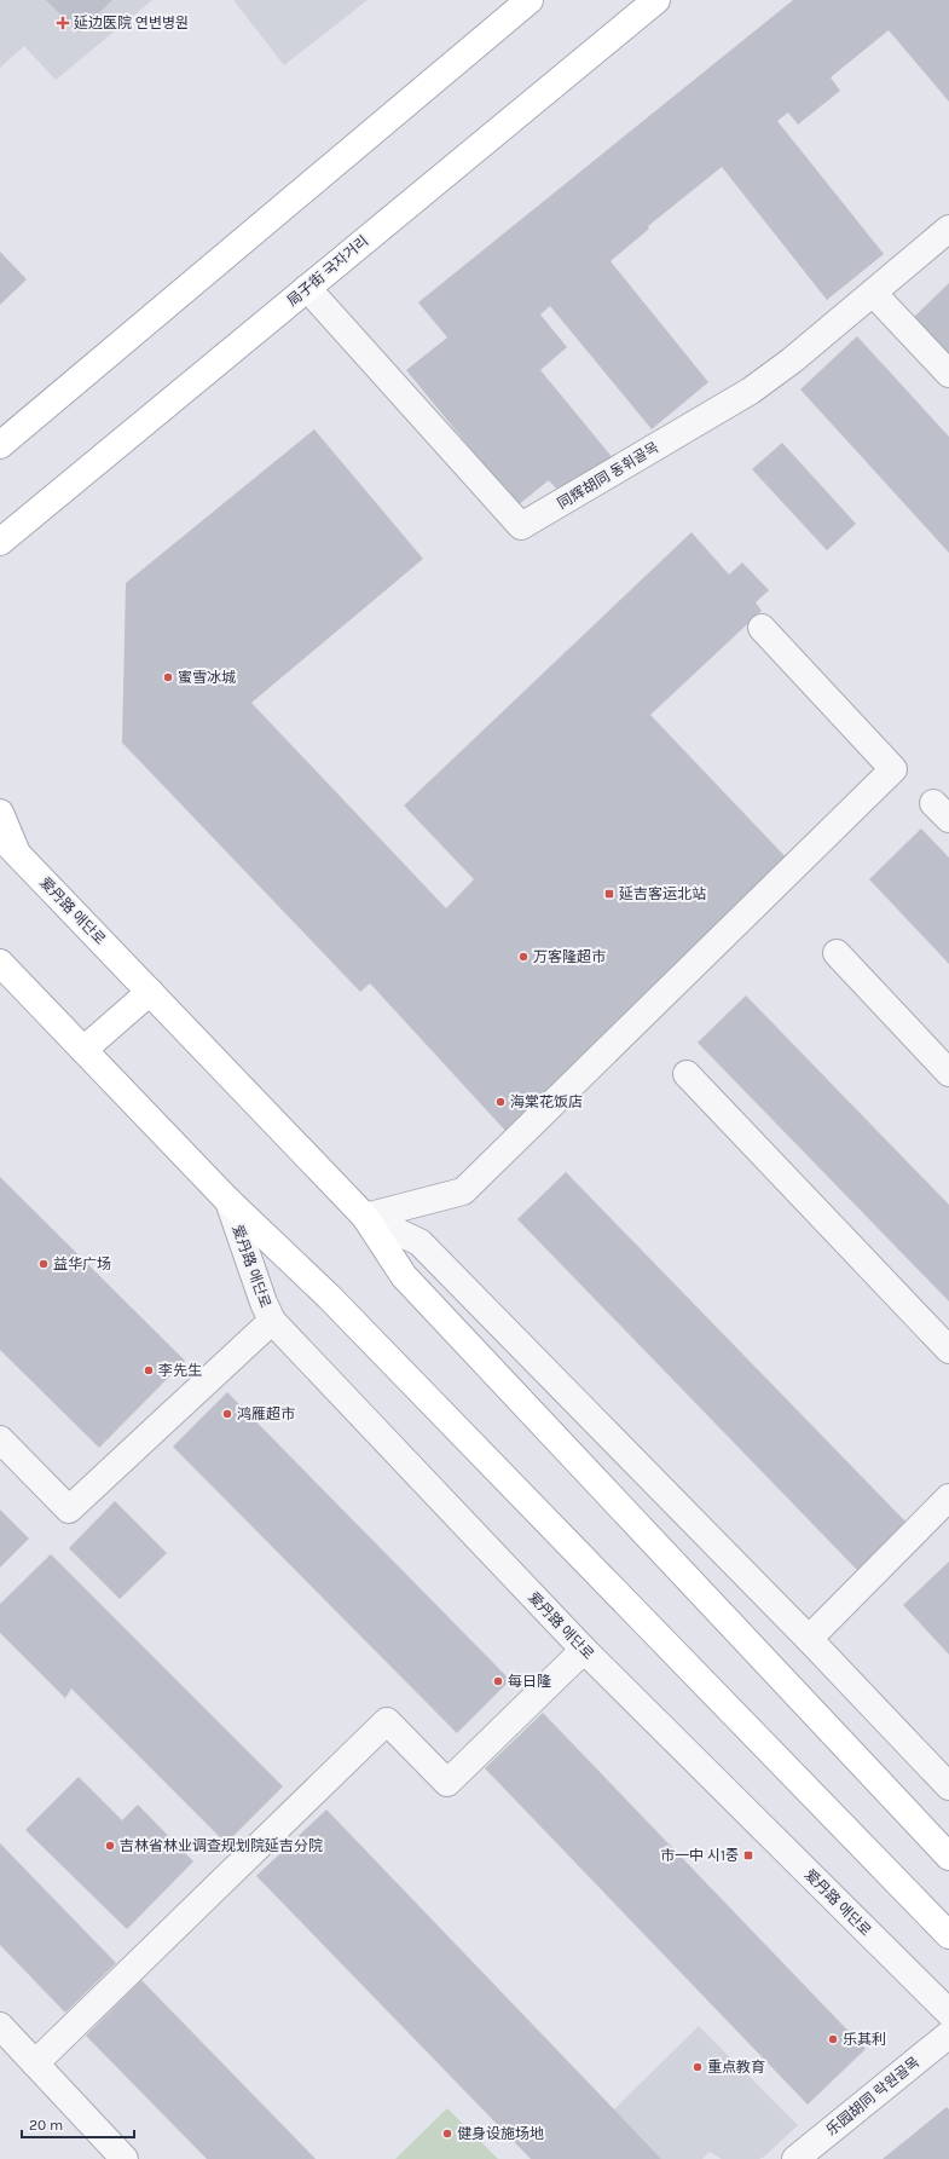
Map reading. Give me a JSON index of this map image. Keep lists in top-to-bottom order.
{
  "streets": {
    "main road": ["局子街 국자거리", "爱丹路 애단로"],
    "street": ["同辉胡同 동휘골목", "乐园胡同 락원골목"]
  },
  "crossings": [
    ["局子街 국자거리", "同辉胡同 동휘골목"]
  ],
  "places": {
    "health": ["延边医院 연변병원"],
    "other": [
      "蜜雪冰城",
      "万客隆超市",
      "海棠花饭店",
      "益华广场",
      "李先生",
      "鸿雁超市",
      "每日隆",
      "吉林省林业调查规划院延吉分院",
      "乐其利",
      "重点教育",
      "健身设施场地"
    ],
    "transit": ["延吉客运北站", "市一中 시1중"]
  },
  "scale_bar": "20 m"
}
